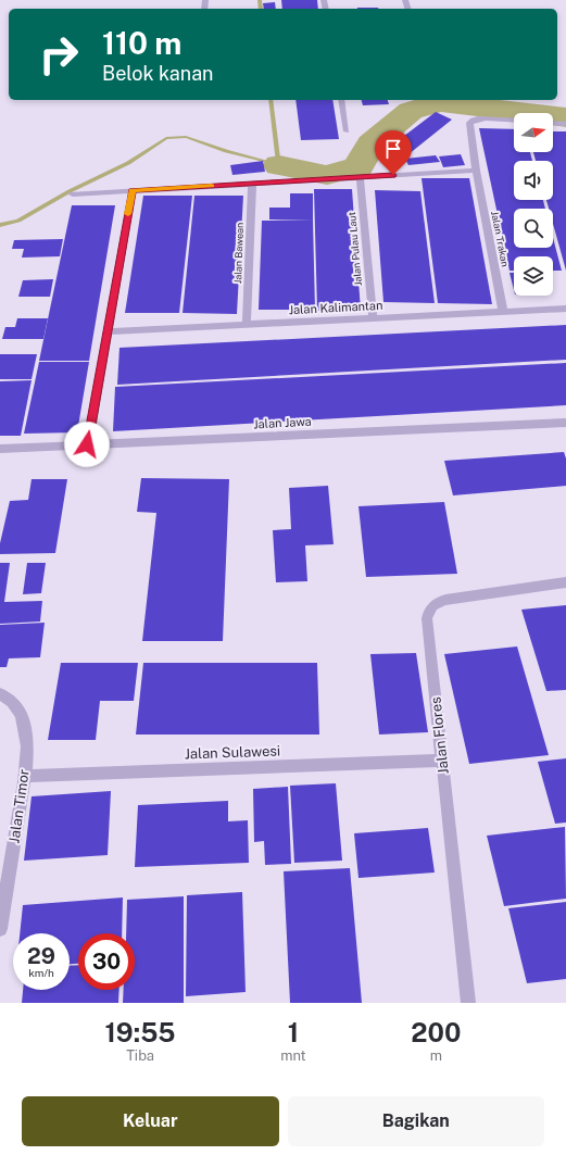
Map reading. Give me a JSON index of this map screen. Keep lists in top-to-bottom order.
{
  "streets": {
    "street": [
      "Jalan Trakan",
      "Jalan Pulau Laut",
      "Jalan Bawean",
      "Jalan Kalimantan",
      "Jalan Jawa",
      "Jalan Flores",
      "Jalan Sulawesi",
      "Jalan Timor"
    ]
  },
  "crossings": [
    ["Jalan Trakan", "Jalan Kalimantan"],
    ["Jalan Pulau Laut", "Jalan Kalimantan"],
    ["Jalan Bawean", "Jalan Kalimantan"],
    ["Jalan Flores", "Jalan Sulawesi"],
    ["Jalan Sulawesi", "Jalan Timor"]
  ],
  "north": "right",
  "page": {
    "turn": ["110 m", "Belok kanan"],
    "speed": "29 km/h",
    "limit": "30",
    "eta": [
      "19:55",
      "Tiba",
      "1",
      "mnt",
      "200",
      "m"
    ],
    "buttons": ["Keluar", "Bagikan"]
  }
}
